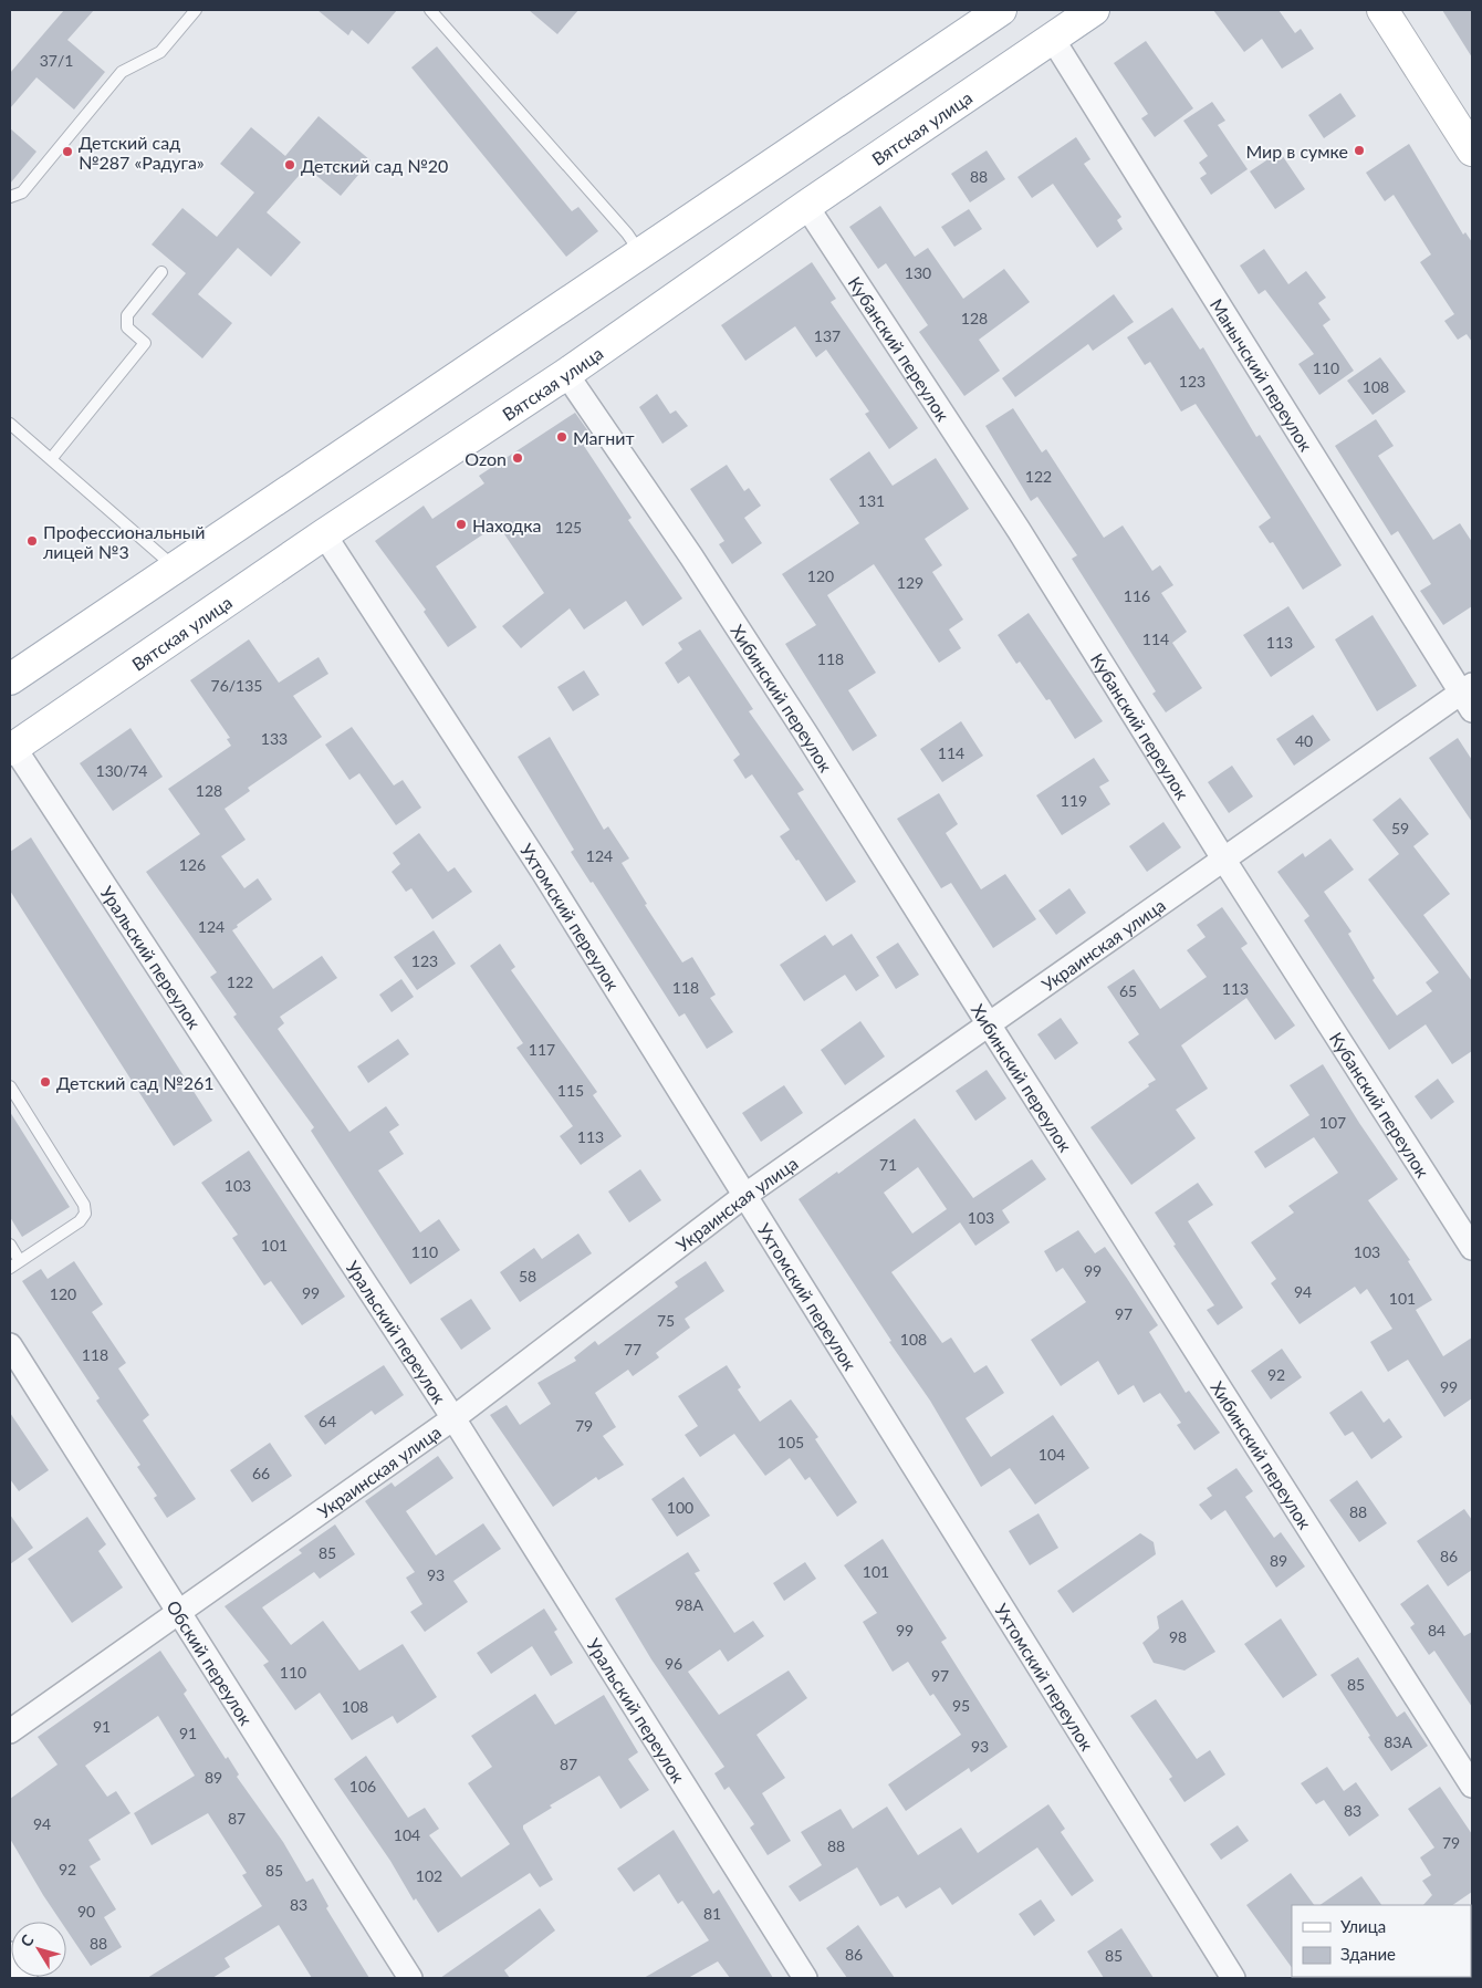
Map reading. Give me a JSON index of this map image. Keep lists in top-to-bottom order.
{
  "streets": {
    "main road": ["Вятская улица"],
    "street": [
      "Кубанский переулок",
      "Манычский переулок",
      "Хибинский переулок",
      "Ухтомский переулок",
      "Украинская улица",
      "Уральский переулок",
      "Обский переулок"
    ]
  },
  "crossings": [
    ["Вятская улица", "Кубанский переулок"],
    ["Вятская улица", "Манычский переулок"],
    ["Вятская улица", "Хибинский переулок"],
    ["Вятская улица", "Ухтомский переулок"],
    ["Вятская улица", "Уральский переулок"],
    ["Кубанский переулок", "Украинская улица"],
    ["Манычский переулок", "Украинская улица"],
    ["Хибинский переулок", "Украинская улица"],
    ["Ухтомский переулок", "Украинская улица"],
    ["Украинская улица", "Уральский переулок"],
    ["Украинская улица", "Обский переулок"]
  ],
  "places": [
    "Мир в сумке",
    "Детский сад №287 «Радуга»",
    "Детский сад №20",
    "Магнит",
    "Ozon",
    "Находка",
    "Профессиональный лицей №3",
    "Детский сад №261"
  ],
  "house_numbers": [
    "37/1",
    "88",
    "130",
    "128",
    "137",
    "110",
    "123",
    "108",
    "122",
    "131",
    "125",
    "120",
    "129",
    "116",
    "114",
    "113",
    "118",
    "76/135",
    "133",
    "40",
    "114",
    "130/74",
    "128",
    "119",
    "59",
    "124",
    "126",
    "124",
    "123",
    "122",
    "118",
    "113",
    "65",
    "117",
    "115",
    "107",
    "113",
    "71",
    "103",
    "103",
    "101",
    "110",
    "103",
    "99",
    "58",
    "94",
    "99",
    "120",
    "101",
    "97",
    "75",
    "108",
    "77",
    "118",
    "92",
    "99",
    "64",
    "79",
    "105",
    "104",
    "66",
    "100",
    "88",
    "85",
    "86",
    "89",
    "101",
    "93",
    "98А",
    "99",
    "84",
    "98",
    "96",
    "110",
    "97",
    "85",
    "95",
    "108",
    "91",
    "91",
    "83А",
    "93",
    "87",
    "89",
    "106",
    "83",
    "87",
    "94",
    "104",
    "79",
    "88",
    "92",
    "85",
    "102",
    "83",
    "90",
    "81",
    "88",
    "86",
    "85"
  ],
  "legend": ["Улица", "Здание"],
  "north": "top left"
}
